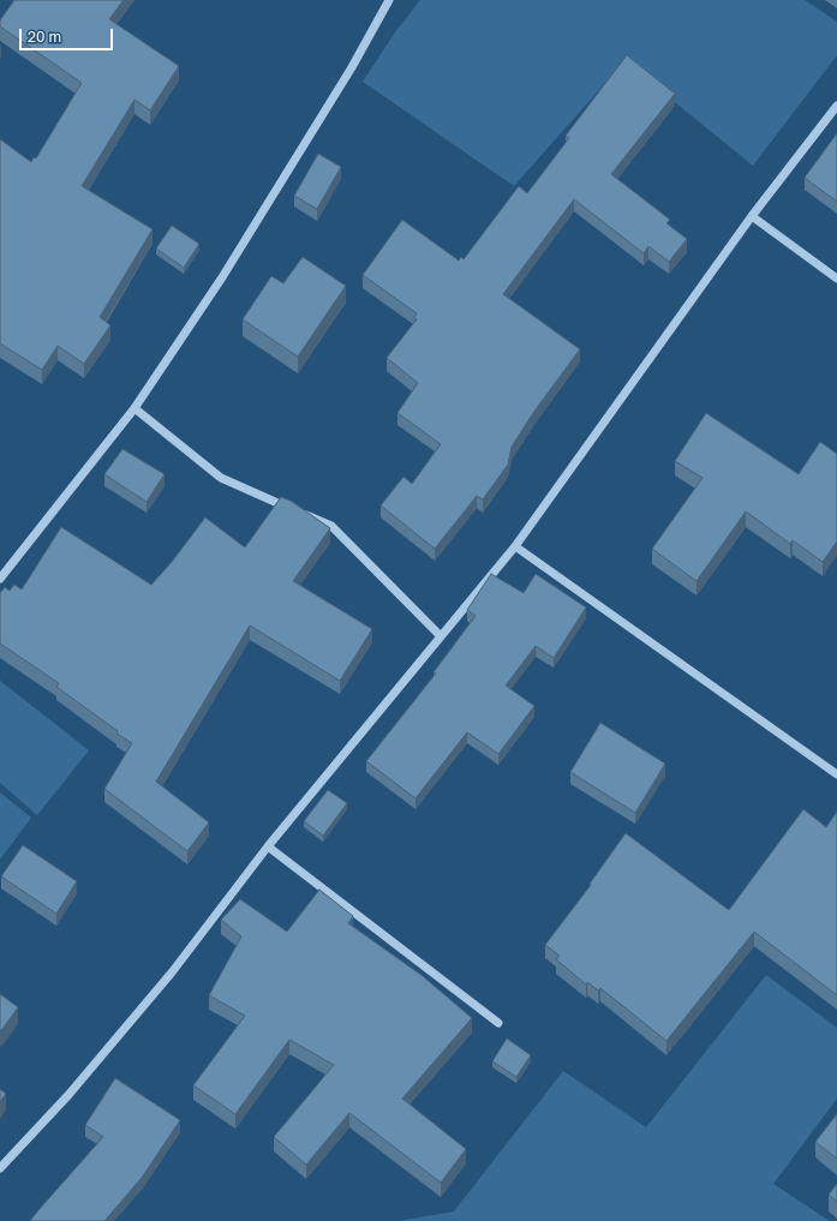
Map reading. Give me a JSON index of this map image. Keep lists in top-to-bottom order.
{
  "scale_bar": "20 m"
}
